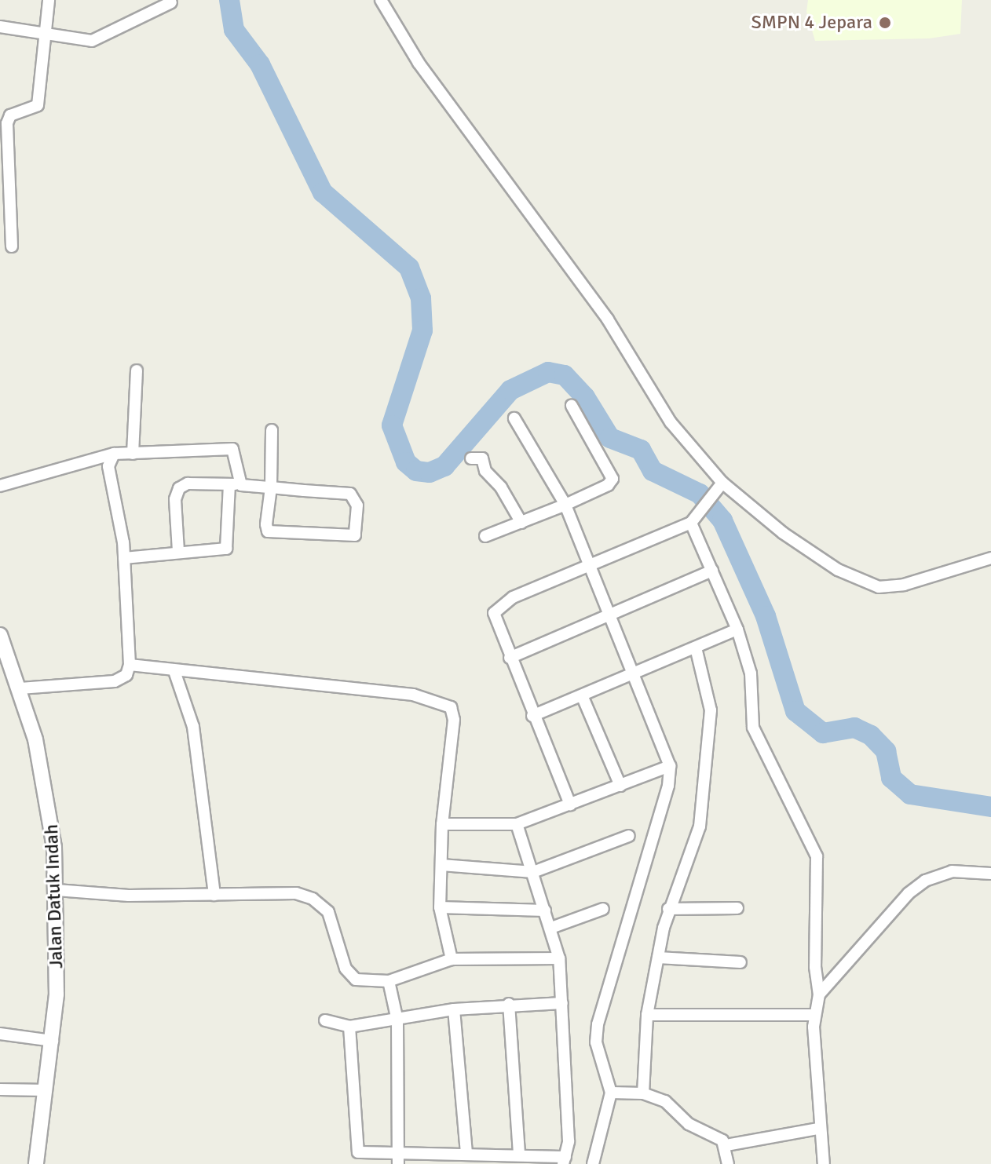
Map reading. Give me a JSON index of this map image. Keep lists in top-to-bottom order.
{
  "streets": {
    "street": ["Jalan Datuk Indah"]
  },
  "places": ["SMPN 4 Jepara"]
}
